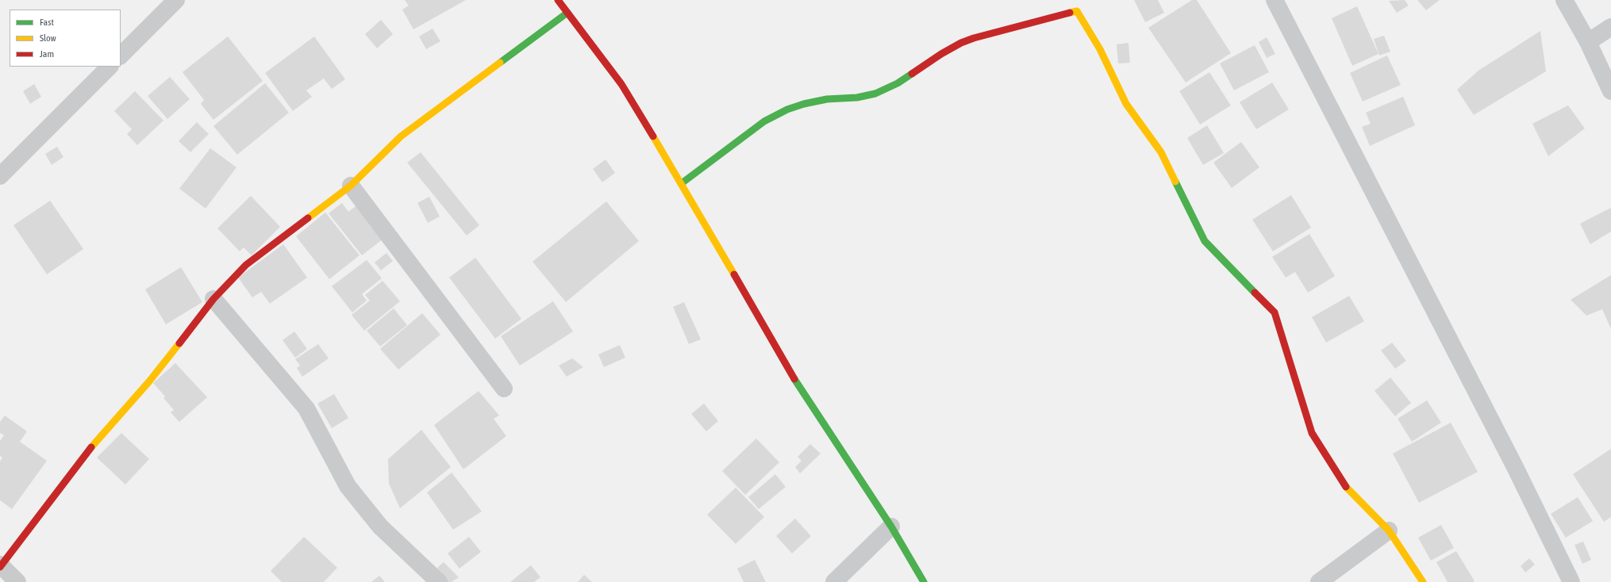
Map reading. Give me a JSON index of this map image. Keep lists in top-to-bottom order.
{
  "legend": ["Fast", "Slow", "Jam"]
}
